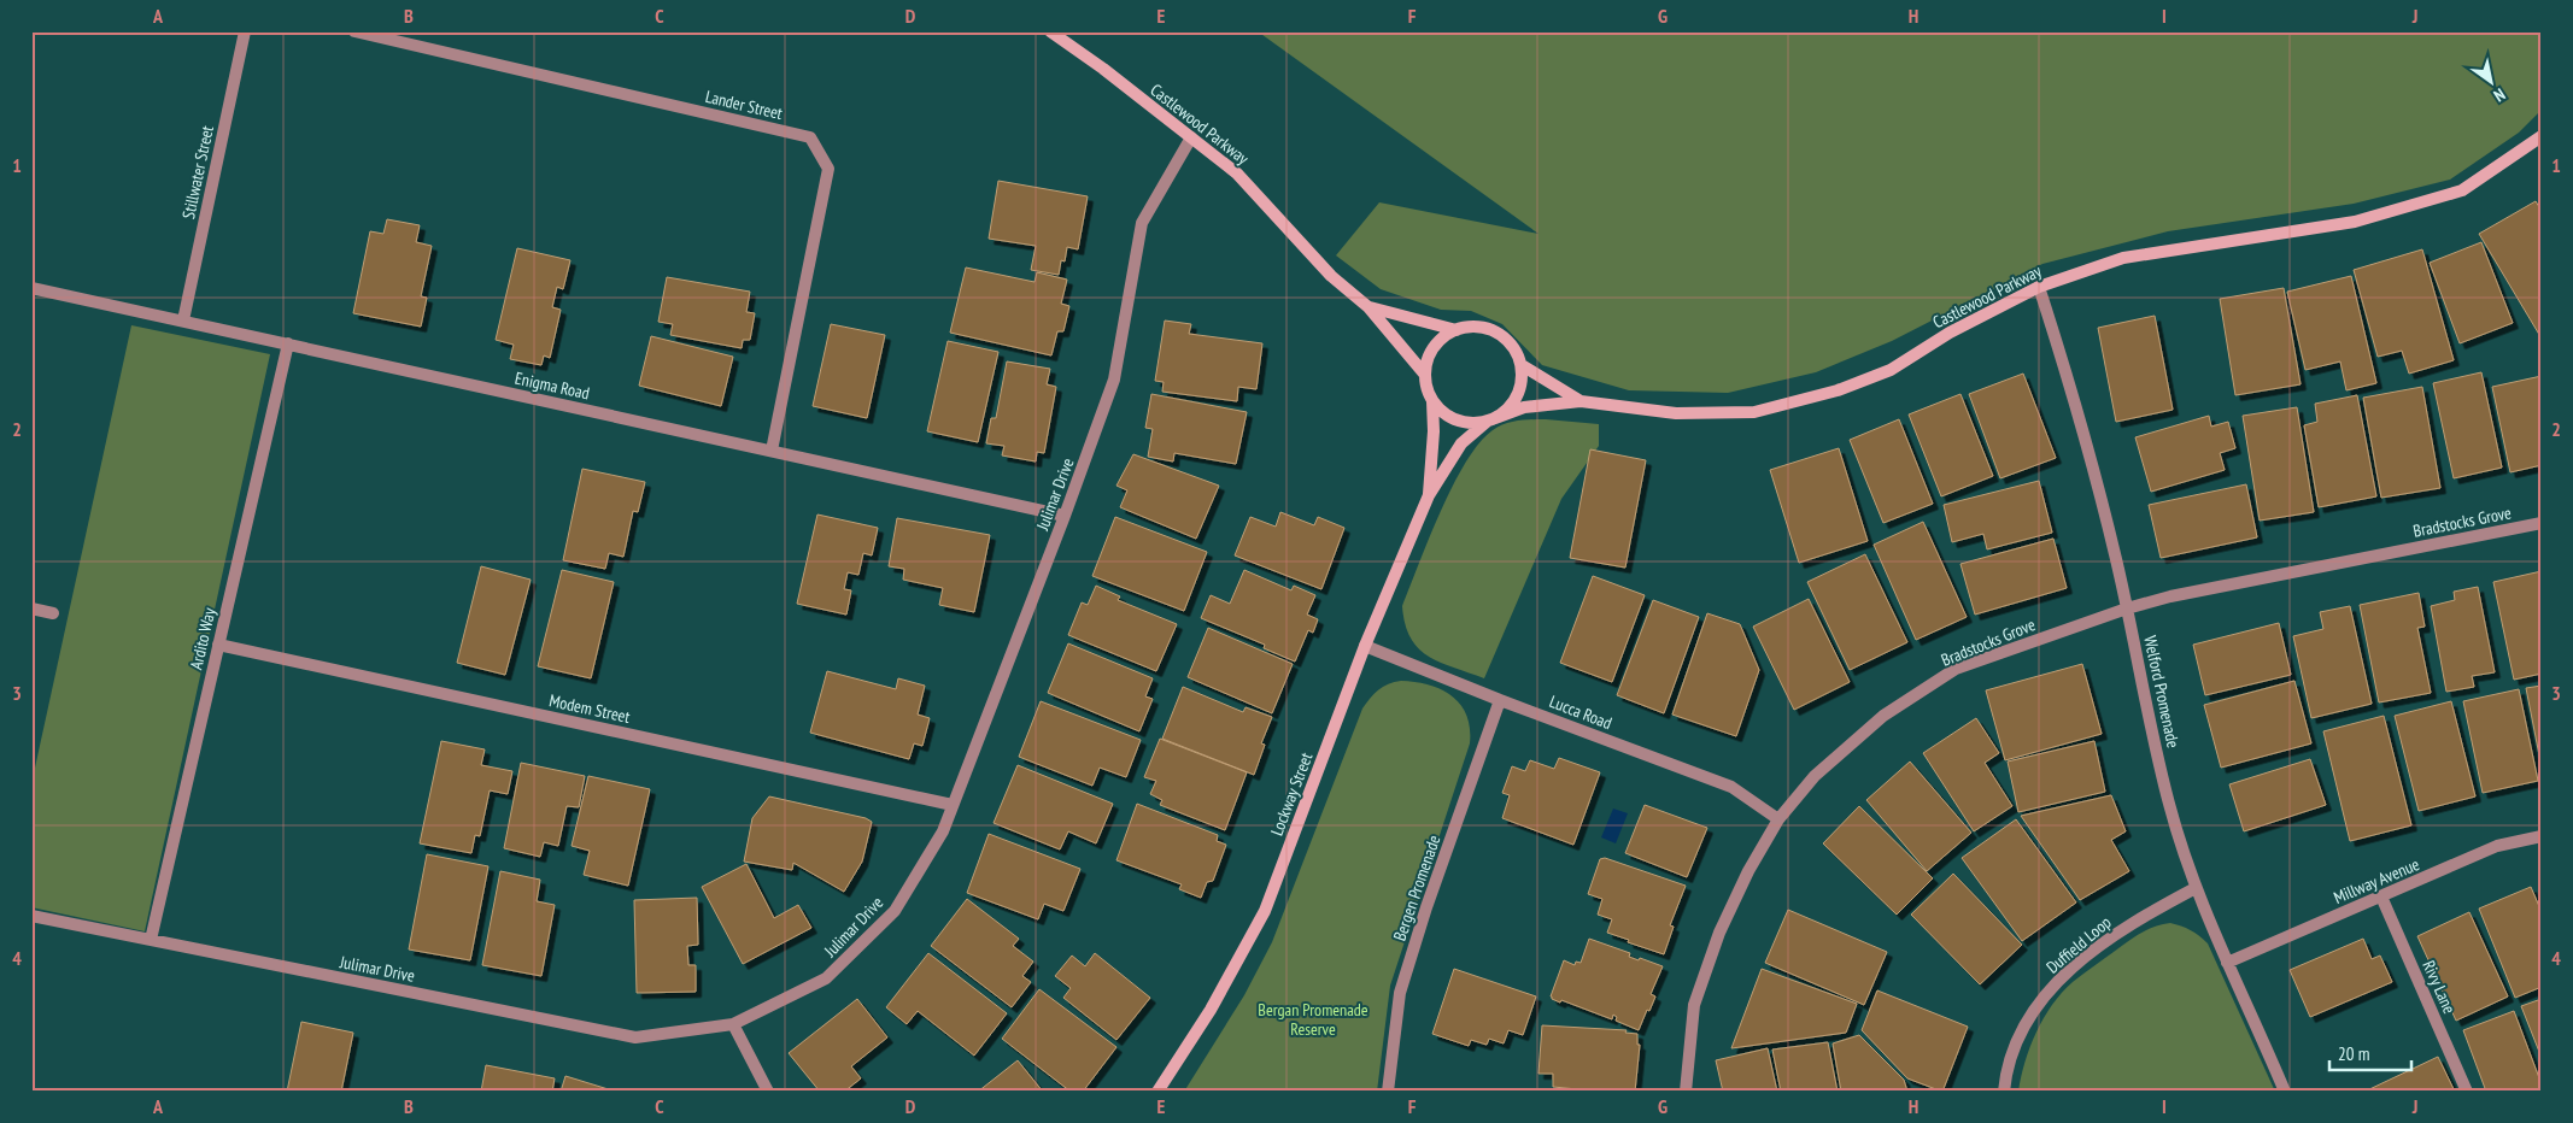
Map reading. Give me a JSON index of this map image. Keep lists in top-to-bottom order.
{
  "streets": {
    "street": [
      "Lander Street",
      "Castlewood Parkway",
      "Stillwater Street",
      "Enigma Road",
      "Julimar Drive",
      "Bradstocks Grove",
      "Ardito Way",
      "Welford Promenade",
      "Modem Street",
      "Lucca Road",
      "Lockway Street",
      "Millway Avenue",
      "Bergen Promenade",
      "Duffield Loop",
      "Rivy Lane"
    ]
  },
  "crossings": [
    ["Lander Street", "Enigma Road"],
    ["Castlewood Parkway", "Julimar Drive"],
    ["Castlewood Parkway", "Welford Promenade"],
    ["Castlewood Parkway", "Lockway Street"],
    ["Stillwater Street", "Enigma Road"],
    ["Enigma Road", "Julimar Drive"],
    ["Enigma Road", "Ardito Way"],
    ["Julimar Drive", "Ardito Way"],
    ["Julimar Drive", "Modem Street"],
    ["Bradstocks Grove", "Welford Promenade"],
    ["Bradstocks Grove", "Lucca Road"],
    ["Ardito Way", "Modem Street"],
    ["Welford Promenade", "Millway Avenue"],
    ["Welford Promenade", "Duffield Loop"],
    ["Lucca Road", "Lockway Street"],
    ["Lucca Road", "Bergen Promenade"],
    ["Millway Avenue", "Rivy Lane"]
  ],
  "parks": ["Bergan Promenade Reserve"],
  "scale_bar": "20 m",
  "north": "bottom right",
  "grid": {
    "columns": [
      "A",
      "B",
      "C",
      "D",
      "E",
      "F",
      "G",
      "H",
      "I",
      "J"
    ],
    "rows": [
      "1",
      "2",
      "3",
      "4"
    ]
  }
}
